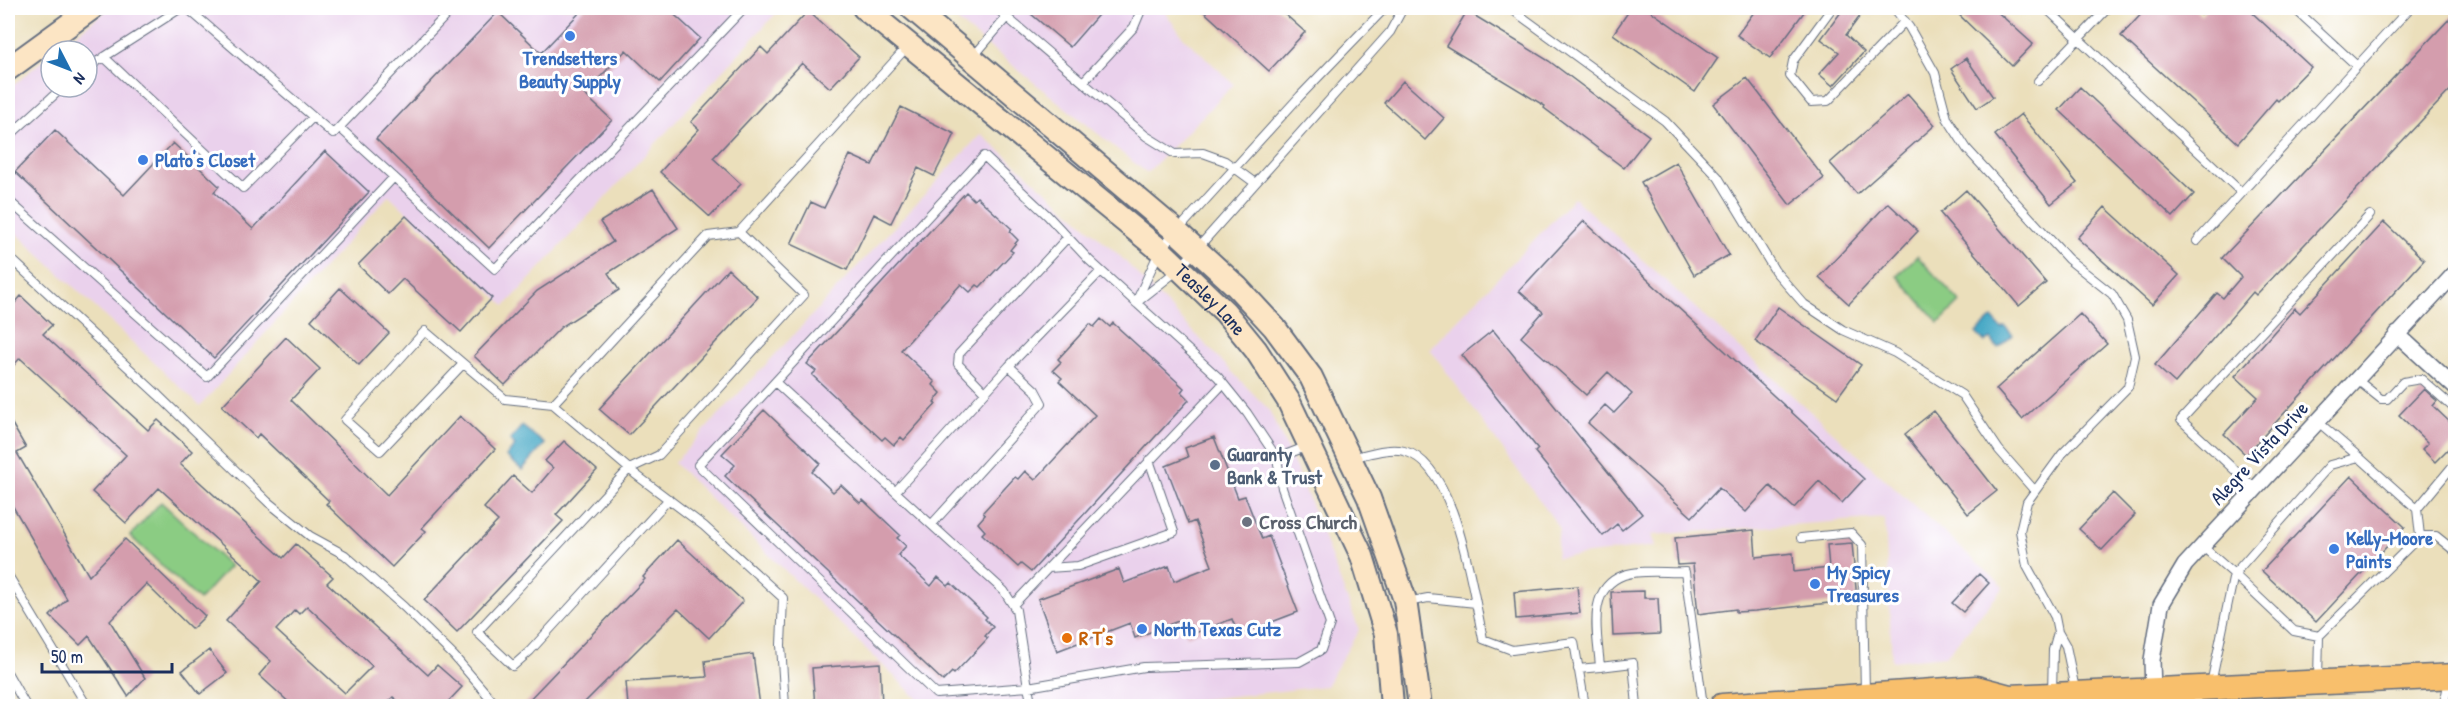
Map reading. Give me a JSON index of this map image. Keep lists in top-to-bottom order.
{
  "streets": {
    "main road": ["Teasley Lane"],
    "street": ["Alegre Vista Drive"]
  },
  "places": [
    "Trendsetters Beauty Supply",
    "Plato's Closet",
    "Guaranty Bank & Trust",
    "Cross Church",
    "Kelly-Moore Paints",
    "My Spicy Treasures",
    "North Texas Cutz",
    "R T's"
  ],
  "scale_bar": "50 m",
  "north": "bottom right"
}
